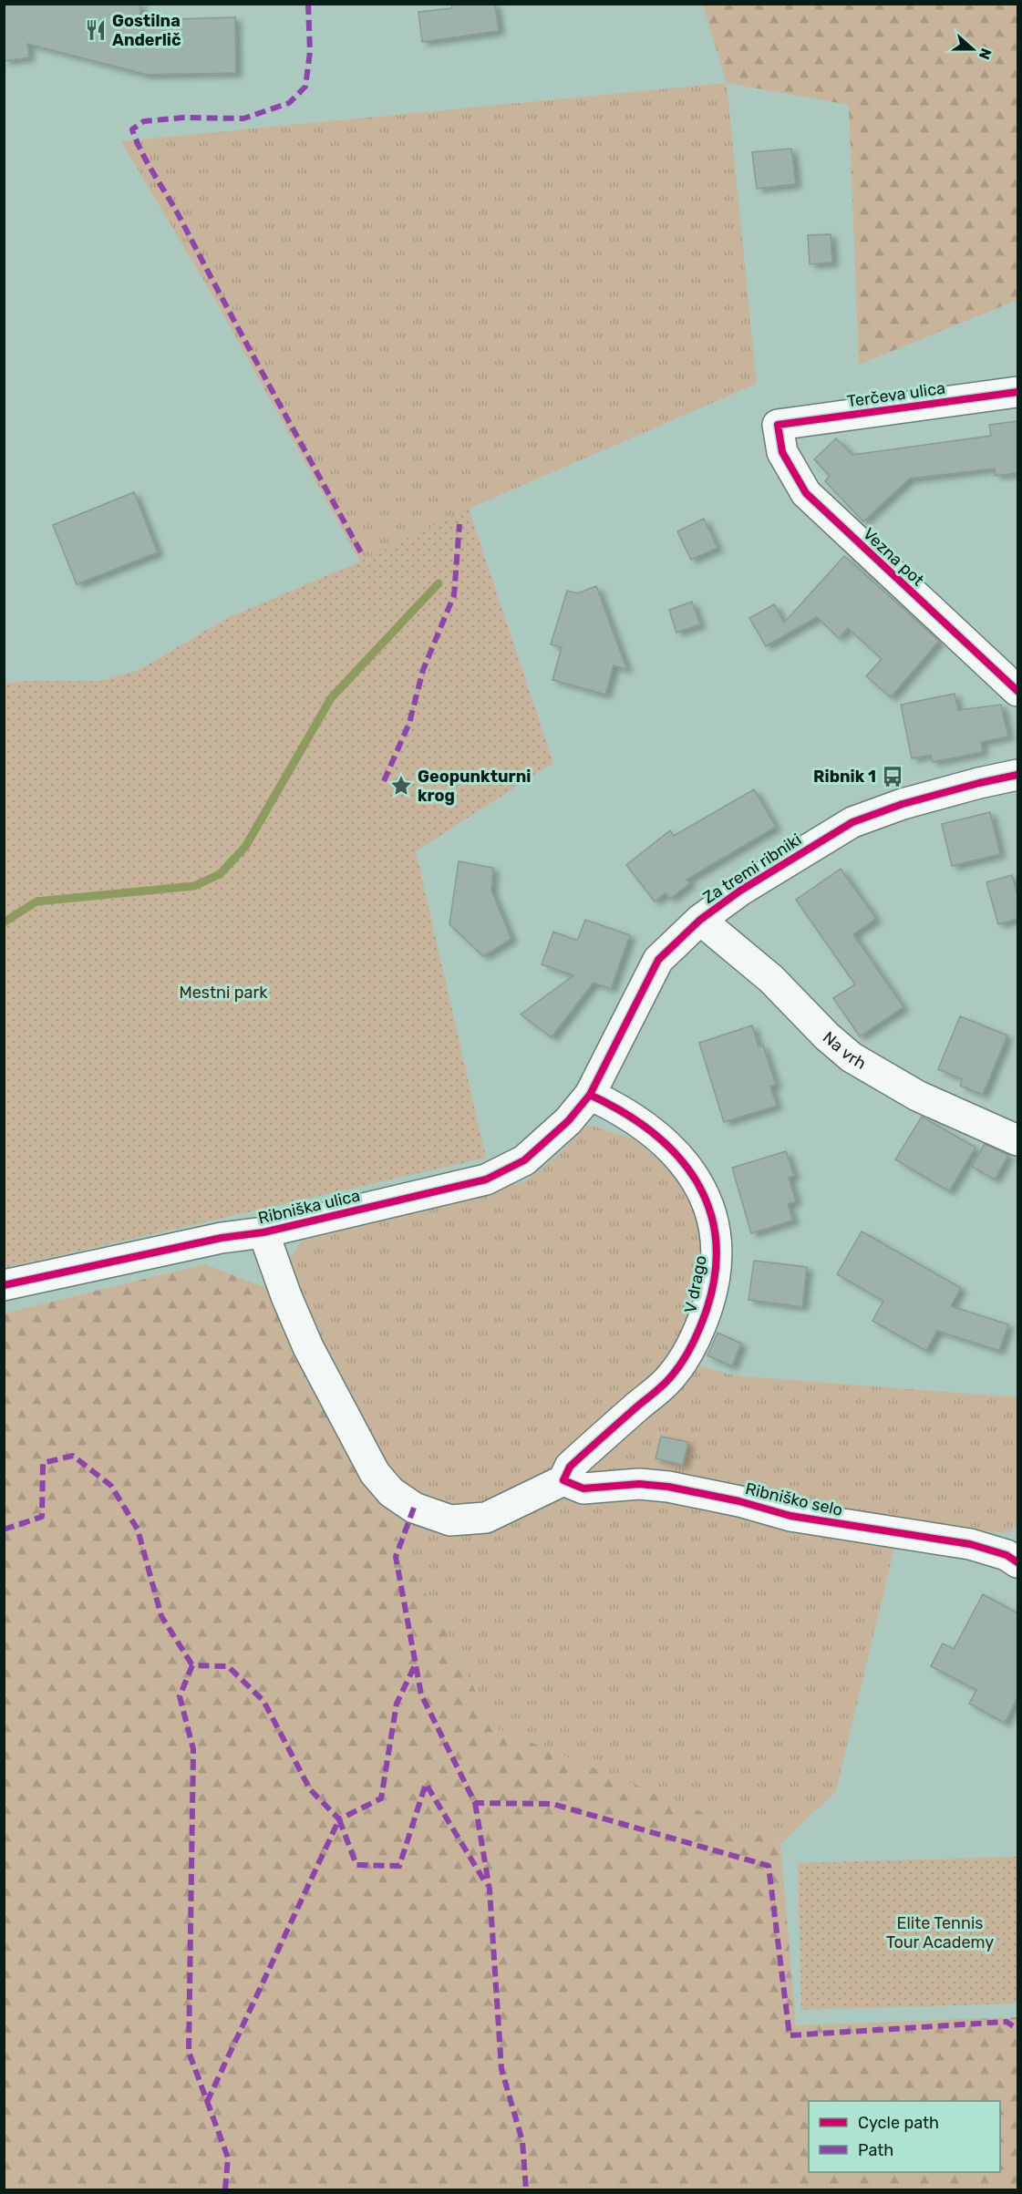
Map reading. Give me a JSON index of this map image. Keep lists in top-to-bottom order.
{
  "streets": {
    "street": [
      "Terčeva ulica",
      "Vezna pot",
      "Za tremi ribniki",
      "Na vrh",
      "Ribniška ulica",
      "V drago",
      "Ribniško selo"
    ]
  },
  "crossings": [
    ["Terčeva ulica", "Vezna pot"],
    ["Za tremi ribniki", "Na vrh"],
    ["Za tremi ribniki", "Ribniška ulica"],
    ["Za tremi ribniki", "V drago"],
    ["Ribniška ulica", "V drago"],
    ["V drago", "Ribniško selo"]
  ],
  "parks": ["Mestni park", "Elite Tennis Tour Academy"],
  "places": {
    "restaurant": ["Gostilna Anderlič"],
    "bus stop": ["Ribnik 1"],
    "place": ["Geopunkturni krog"]
  },
  "legend": ["Cycle path", "Path"],
  "north": "right"
}
